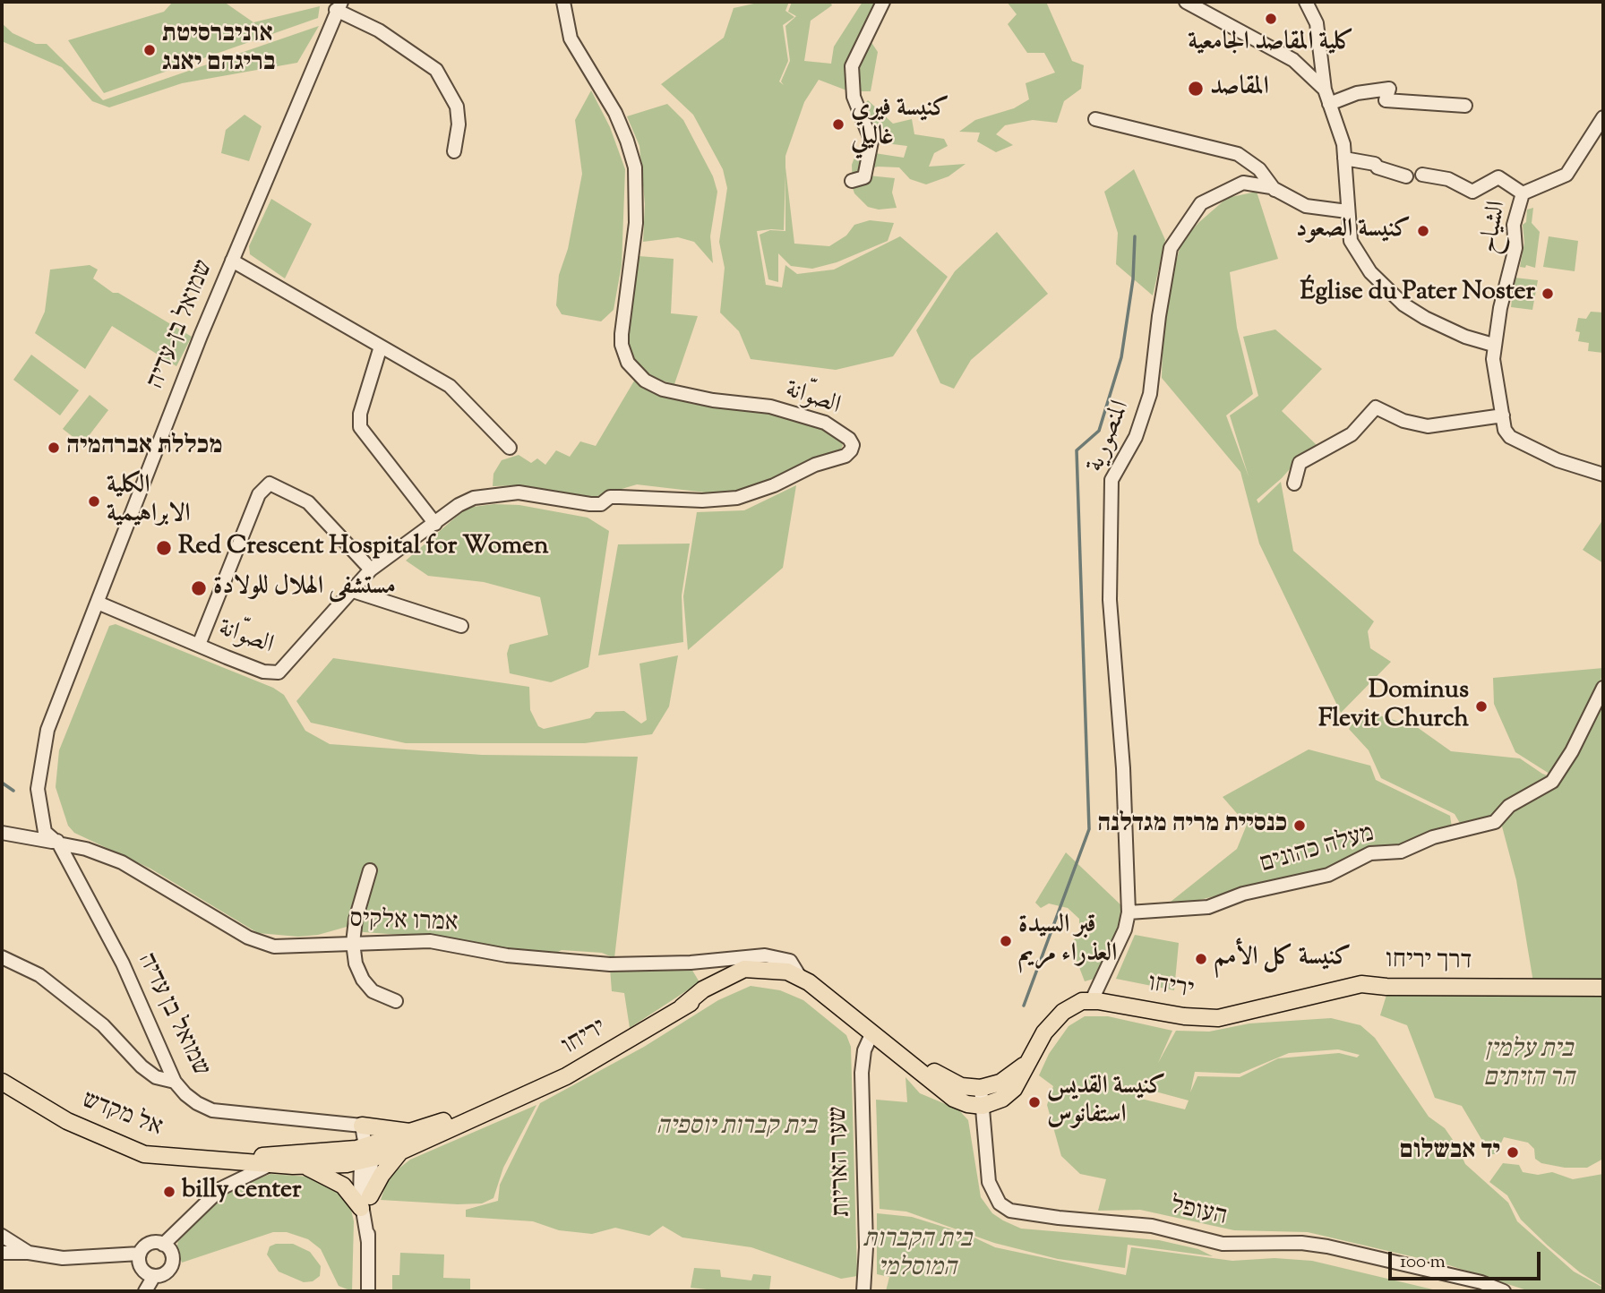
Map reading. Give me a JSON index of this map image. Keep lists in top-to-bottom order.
{
  "streets": {
    "main road": ["דרך יריחו", "יריחו", "אל מקדש"],
    "street": [
      "الشياح",
      "שמואל בן-עדיה",
      "الصوّانة",
      "المنصورية",
      "מעלה כהונים",
      "אמרו אלקיס",
      "שמואל בן עדיה",
      "שער האריות",
      "העופל"
    ]
  },
  "crossings": [
    ["שמואל בן-עדיה", "الصوّانة"],
    ["שמואל בן-עדיה", "שמואל בן עדיה"],
    ["المنصورية", "מעלה כהונים"],
    ["אמרו אלקיס", "יריחו"],
    ["אמרו אלקיס", "שמואל בן עדיה"],
    ["דרך יריחו", "יריחו"],
    ["יריחו", "אל מקדש"],
    ["יריחו", "שער האריות"],
    ["יריחו", "העופל"]
  ],
  "parks": ["בית עלמין הר הזיתים", "בית קברות יוספיה", "בית הקברות המוסלמי"],
  "places": [
    "كلية المقاصد الجامعية",
    "אוניברסיטת בריגהם יאנג",
    "المقاصد",
    "كنيسة فيري غاليلي",
    "كنيسة الصعود",
    "Église du Pater Noster",
    "מכללת אברהמיה",
    "الكلية الابراهيمية",
    "Red Crescent Hospital for Women",
    "مستشفى الهلال للولادة",
    "Dominus Flevit Church",
    "כנסיית מריה מגדלנה",
    "قبر السيدة العذراء مريم",
    "كنيسة كل الأمم",
    "كنيسة القديس استفانوس",
    "יד אבשלום",
    "billy center"
  ],
  "scale_bar": "100 m"
}
